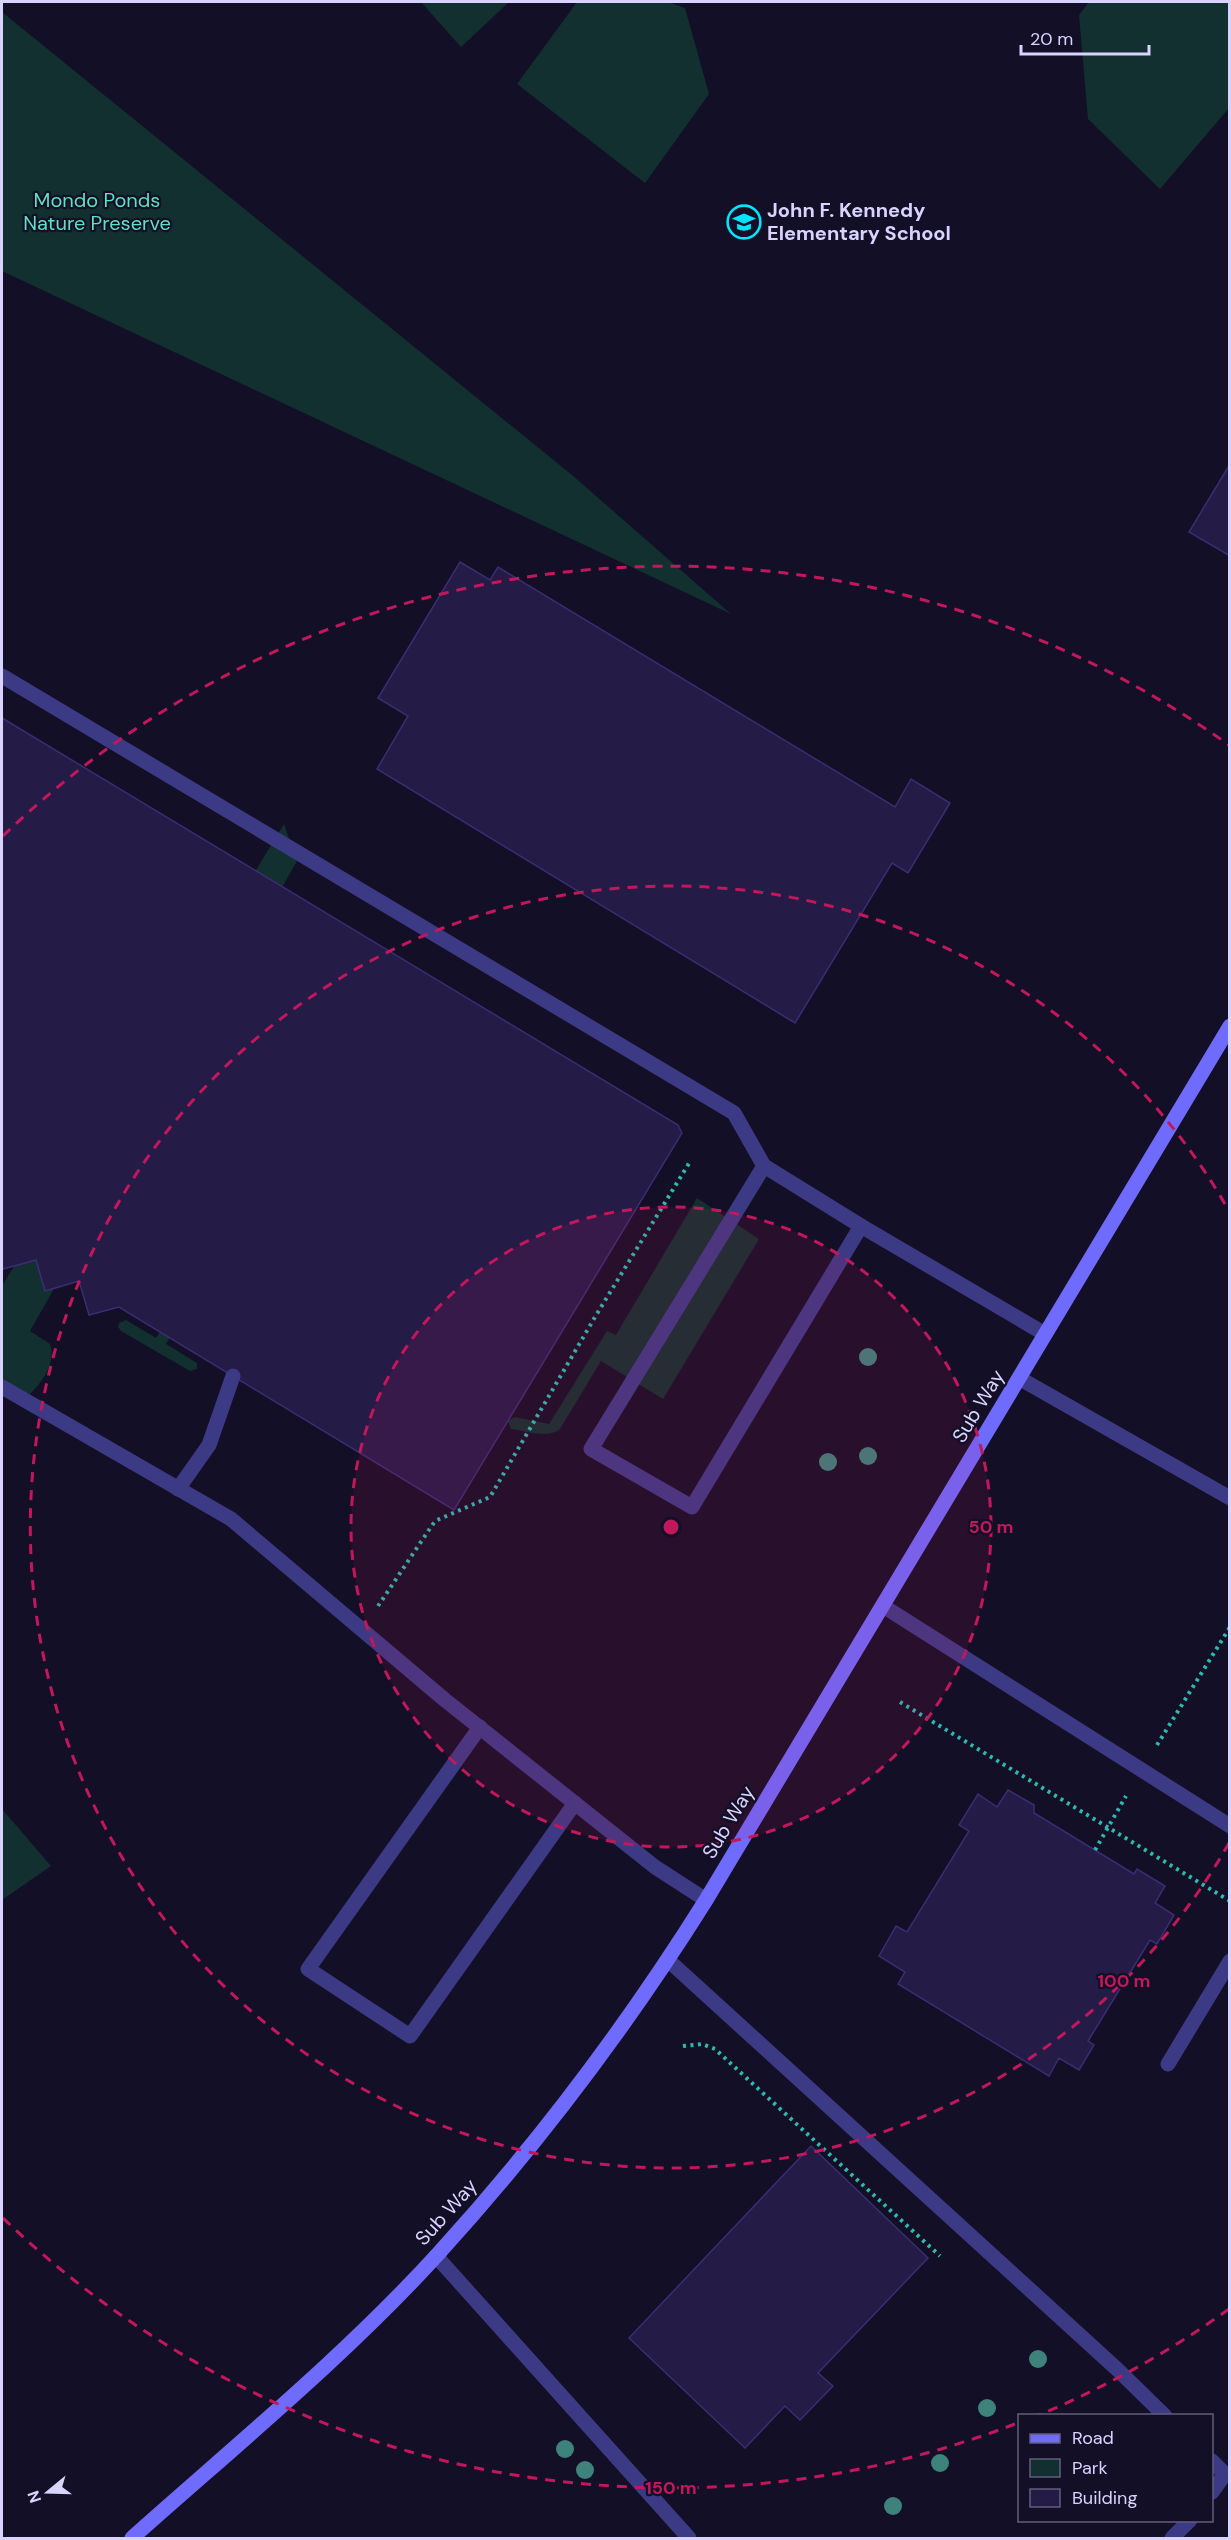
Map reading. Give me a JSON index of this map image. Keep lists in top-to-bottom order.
{
  "streets": {
    "main road": ["Sub Way"]
  },
  "parks": ["Mondo Ponds Nature Preserve"],
  "places": {
    "school or university": ["John F. Kennedy Elementary School"]
  },
  "legend": ["Road", "Park", "Building"],
  "scale_bar": "20 m",
  "north": "left",
  "rings": ["50 m", "100 m", "150 m"]
}
